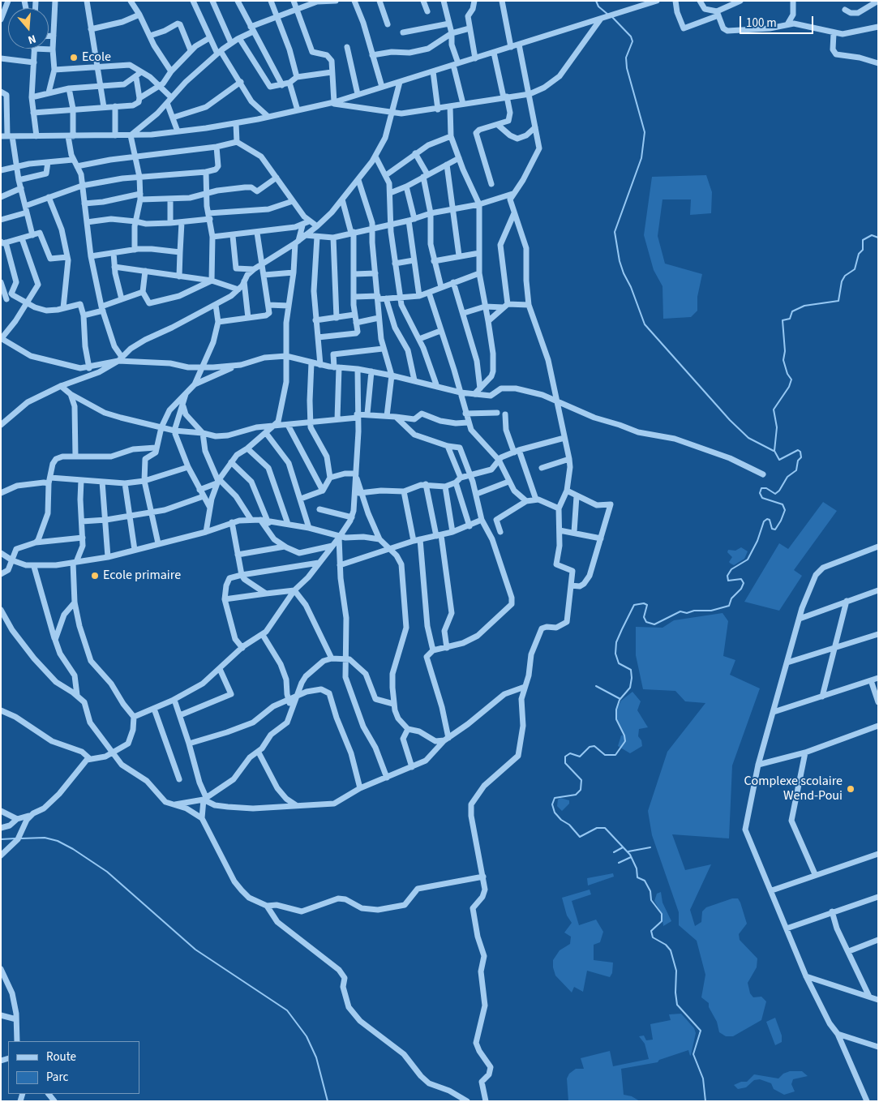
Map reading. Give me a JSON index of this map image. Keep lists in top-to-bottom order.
{
  "places": ["Ecole", "Ecole primaire", "Complexe scolaire Wend-Poui"],
  "legend": ["Route", "Parc"],
  "scale_bar": "100 m",
  "north": "bottom"
}
